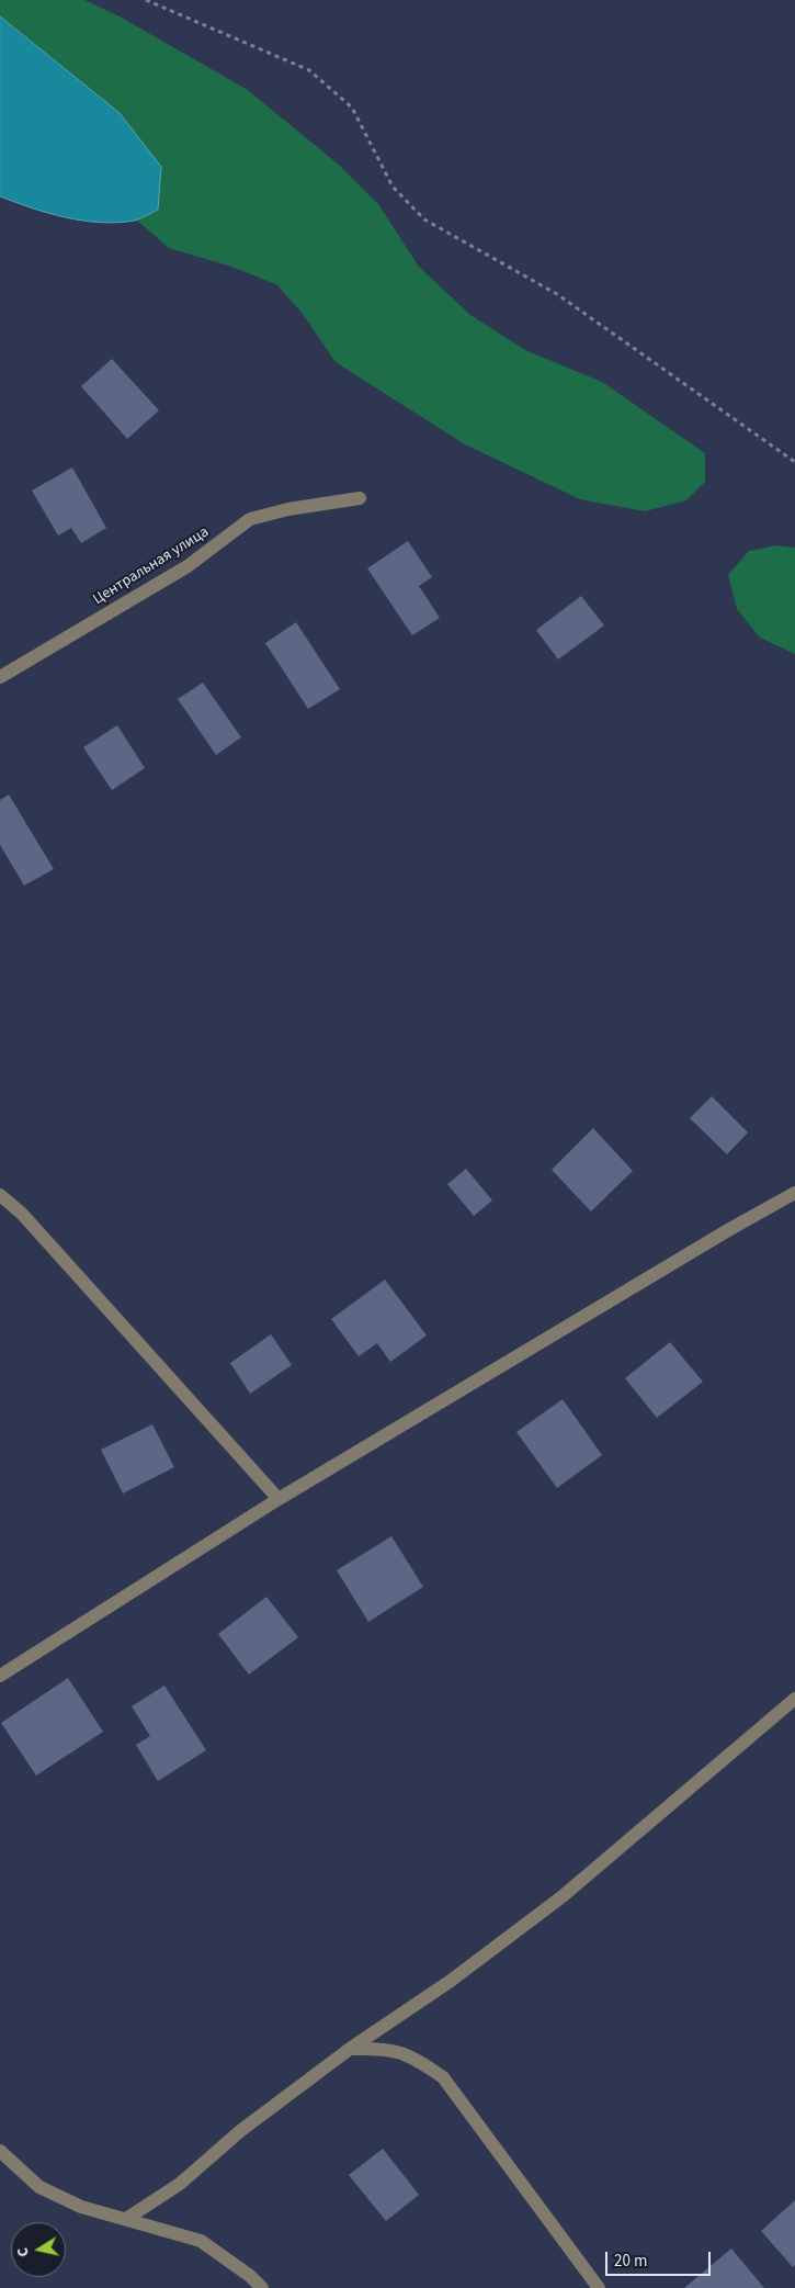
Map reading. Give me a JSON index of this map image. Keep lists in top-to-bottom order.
{
  "streets": {
    "street": ["Центральная улица"]
  },
  "scale_bar": "20 m",
  "north": "left"
}
